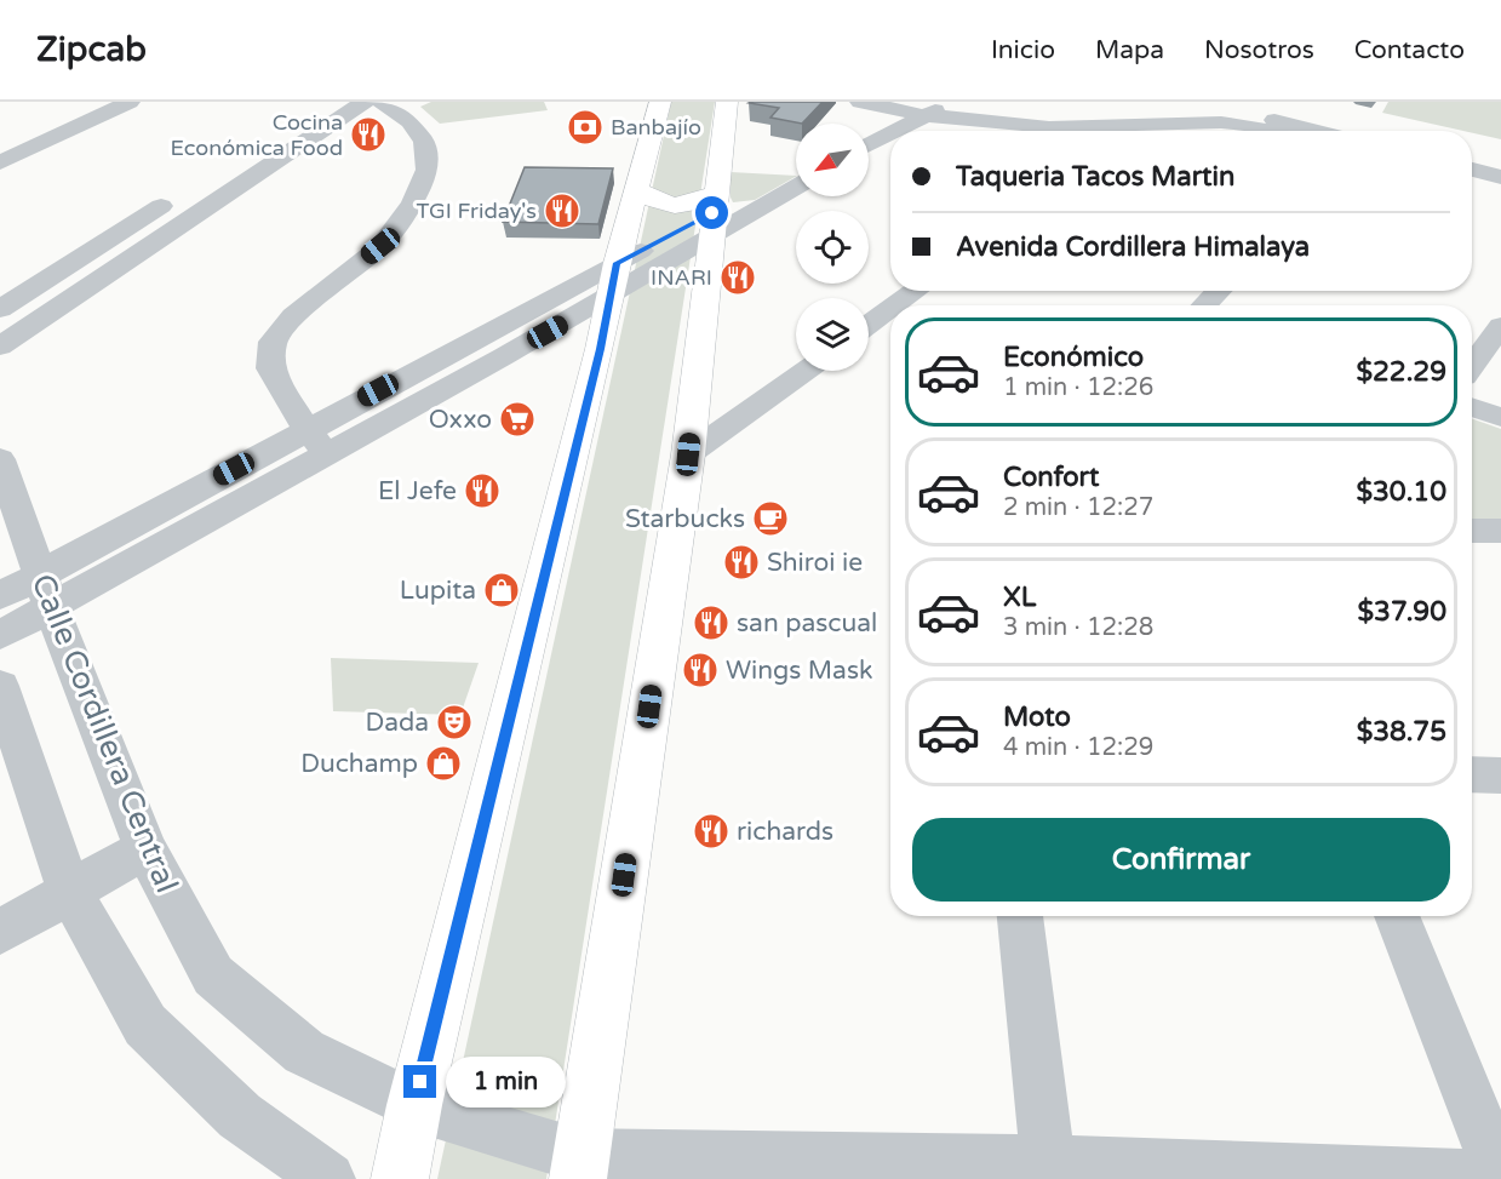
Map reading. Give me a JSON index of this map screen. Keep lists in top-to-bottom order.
{
  "streets": {
    "street": ["Calle Cordillera Central"]
  },
  "places": {
    "bank": ["Banbajío"],
    "restaurant": [
      "Cocina Económica Food",
      "TGI Friday's",
      "INARI",
      "El Jefe",
      "Shiroi ie",
      "san pascual",
      "Wings Mask",
      "richards"
    ],
    "supermarket": ["Oxxo"],
    "cafe": ["Starbucks"],
    "shop": ["Lupita", "Duchamp"],
    "theatre": ["Dada"]
  },
  "north": "bottom left",
  "page": {
    "header": "Zipcab",
    "nav": [
      "Inicio",
      "Mapa",
      "Nosotros",
      "Contacto"
    ],
    "banner": ["Taqueria Tacos Martin", "Avenida Cordillera Himalaya"],
    "list": [
      {
        "name": "Económico",
        "note": "1 min · 12:26",
        "value": "$22.29"
      },
      {
        "name": "Confort",
        "note": "2 min · 12:27",
        "value": "$30.10"
      },
      {
        "name": "XL",
        "note": "3 min · 12:28",
        "value": "$37.90"
      },
      {
        "name": "Moto",
        "note": "4 min · 12:29",
        "value": "$38.75"
      }
    ],
    "buttons": "Confirmar",
    "bubble": "1 min"
  }
}
